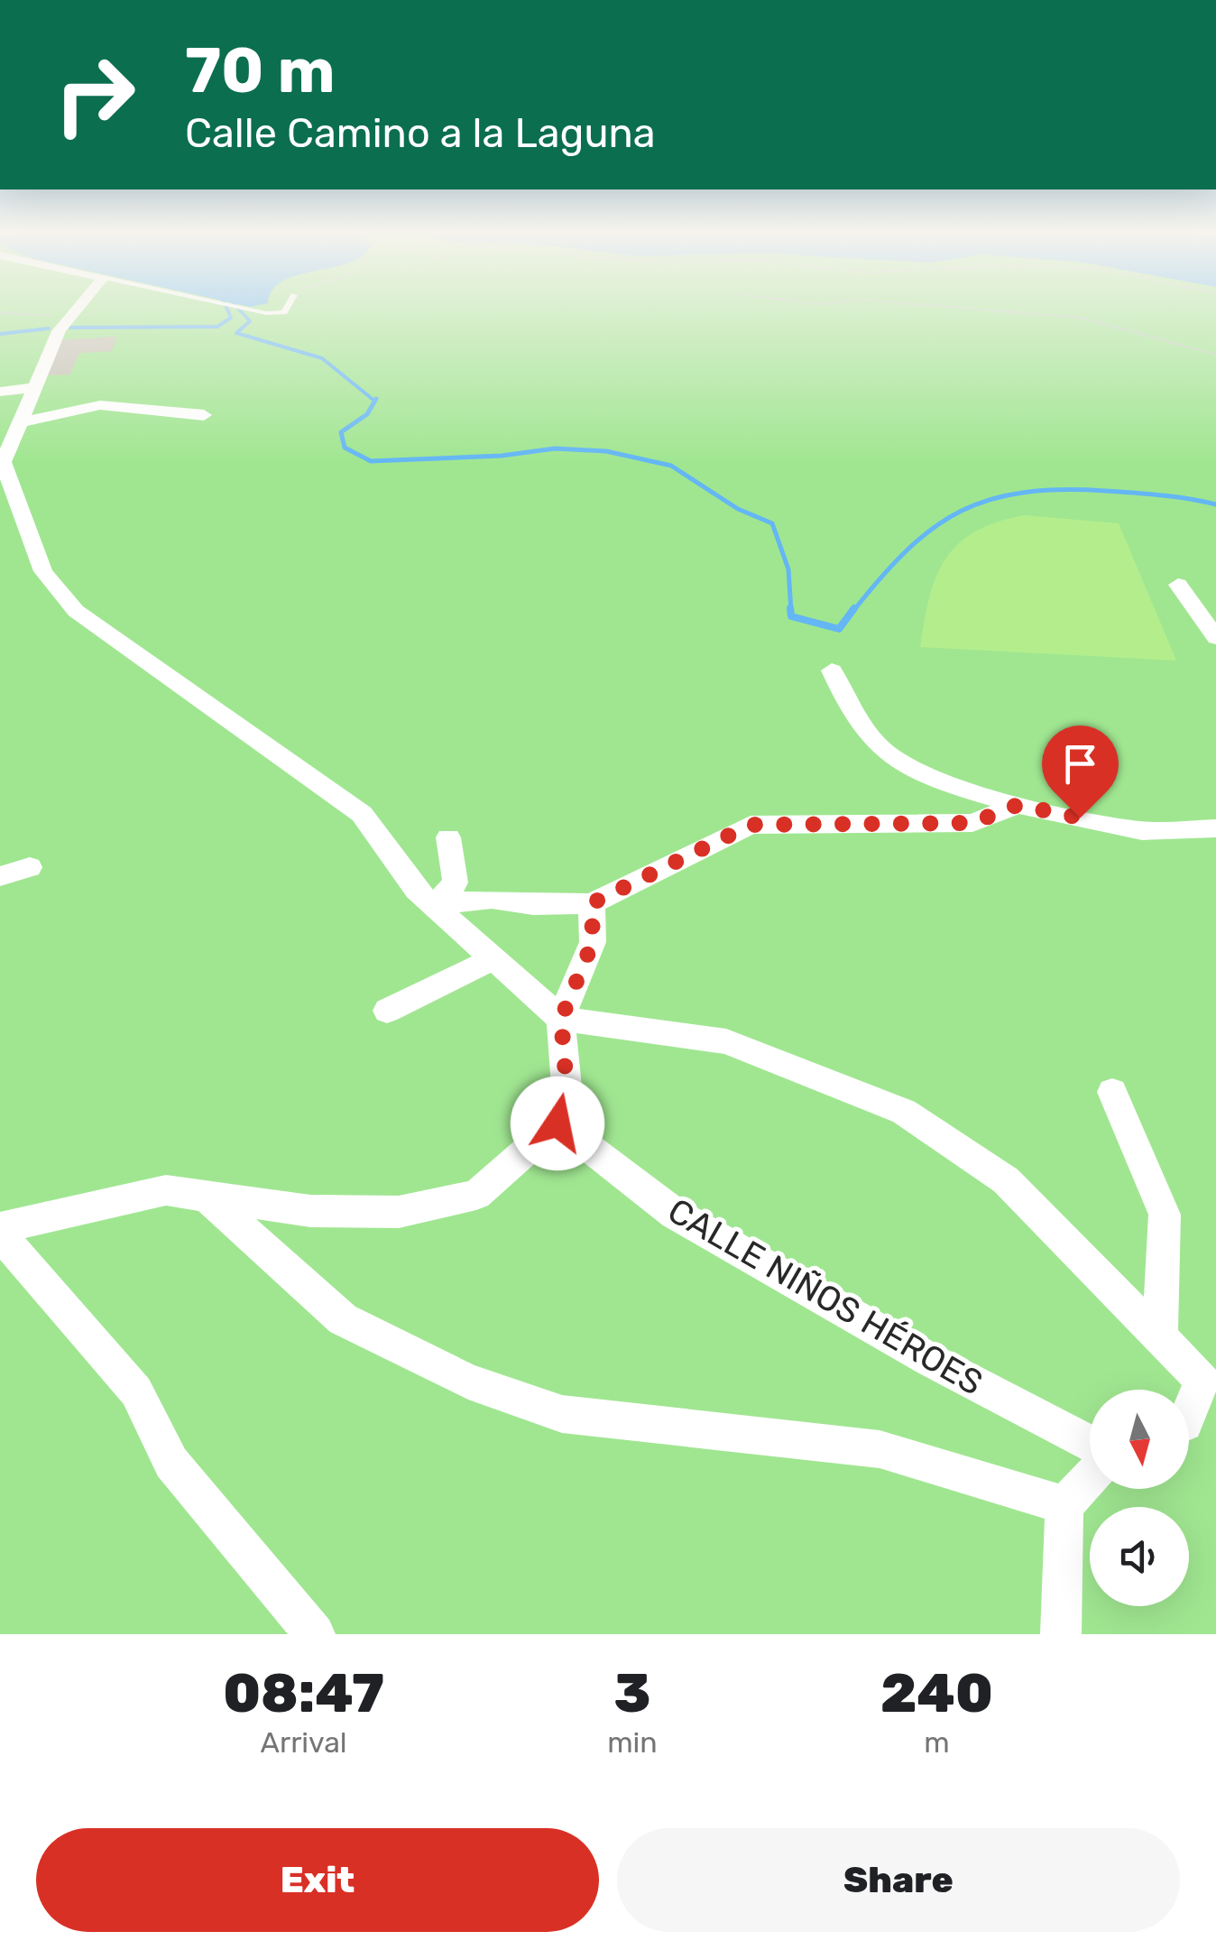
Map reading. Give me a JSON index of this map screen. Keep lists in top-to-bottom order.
{
  "streets": {
    "street": ["CALLE NIÑOS HÉROES"]
  },
  "north": "bottom",
  "page": {
    "turn": ["70 m", "Calle Camino a la Laguna"],
    "eta": [
      "08:47",
      "Arrival",
      "3",
      "min",
      "240",
      "m"
    ],
    "buttons": ["Exit", "Share"]
  }
}
